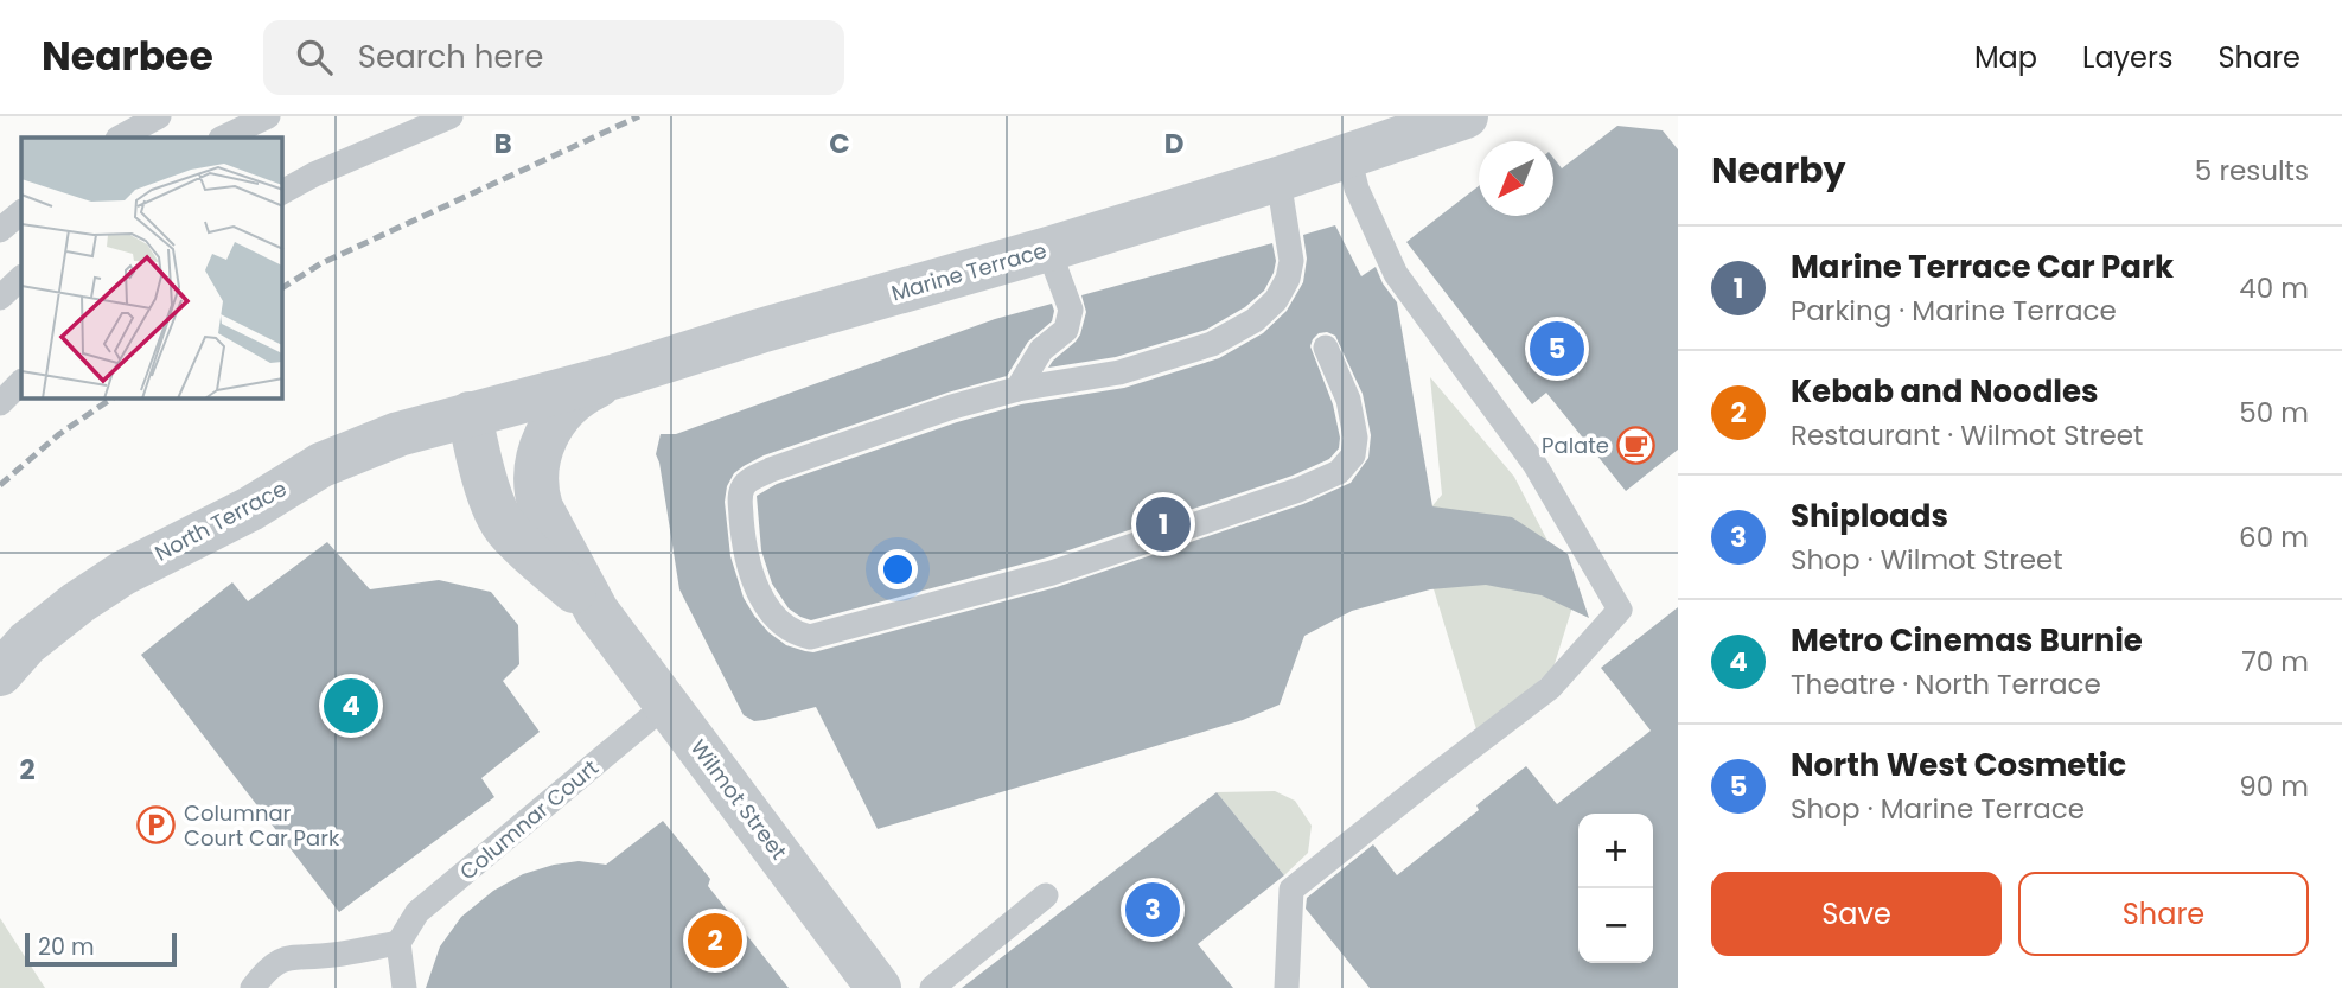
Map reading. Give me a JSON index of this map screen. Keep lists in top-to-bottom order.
{
  "streets": {
    "street": ["Marine Terrace", "North Terrace", "Wilmot Street"],
    "lane": ["Columnar Court"]
  },
  "crossings": [
    ["Marine Terrace", "North Terrace"],
    ["Marine Terrace", "Wilmot Street"],
    ["North Terrace", "Wilmot Street"],
    ["Wilmot Street", "Columnar Court"]
  ],
  "places": {
    "cafe": ["Palate"],
    "parking": ["Columnar Court Car Park"]
  },
  "scale_bar": "20 m",
  "north": "bottom left",
  "page": {
    "header": "Nearbee",
    "search": "Search here",
    "nav": ["Map", "Layers", "Share"],
    "heading": ["Nearby", "5 results"],
    "list": [
      {
        "mark": "1",
        "name": "Marine Terrace Car Park",
        "note": "Parking · Marine Terrace",
        "value": "40 m"
      },
      {
        "mark": "2",
        "name": "Kebab and Noodles",
        "note": "Restaurant · Wilmot Street",
        "value": "50 m"
      },
      {
        "mark": "3",
        "name": "Shiploads",
        "note": "Shop · Wilmot Street",
        "value": "60 m"
      },
      {
        "mark": "4",
        "name": "Metro Cinemas Burnie",
        "note": "Theatre · North Terrace",
        "value": "70 m"
      },
      {
        "mark": "5",
        "name": "North West Cosmetic",
        "note": "Shop · Marine Terrace",
        "value": "90 m"
      }
    ],
    "pins": [
      "5",
      "1",
      "4",
      "3",
      "2"
    ],
    "map_buttons": ["+", "−"],
    "buttons": ["Save", "Share"],
    "scale": "20 m"
  },
  "grid": {
    "columns": ["B", "C", "D"],
    "rows": ["2"]
  }
}
